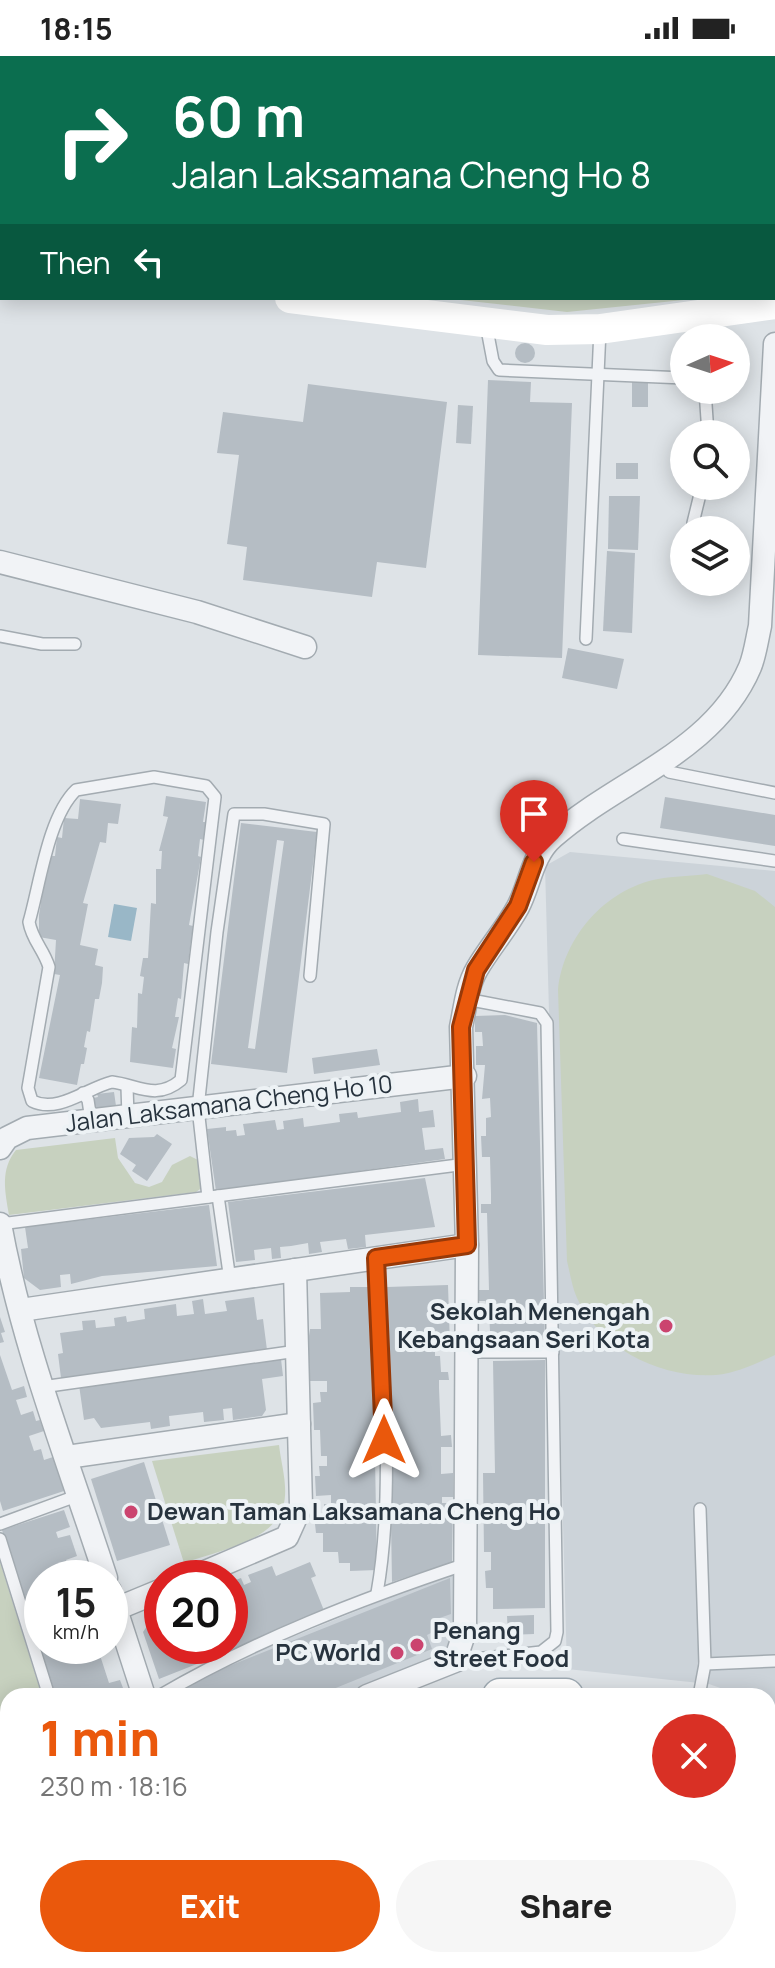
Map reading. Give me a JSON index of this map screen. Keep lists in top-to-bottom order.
{
  "streets": {
    "street": ["Jalan Laksamana Cheng Ho 10"]
  },
  "places": [
    "Sekolah Menengah Kebangsaan Seri Kota",
    "Dewan Taman Laksamana Cheng Ho",
    "Penang Street Food",
    "PC World"
  ],
  "north": "right",
  "page": {
    "status": "18:15",
    "turn": ["60 m", "Jalan Laksamana Cheng Ho 8"],
    "then": "Then",
    "speed": "15 km/h",
    "limit": "20",
    "heading": ["1 min", "230 m · 18:16"],
    "buttons": ["Exit", "Share"]
  }
}
